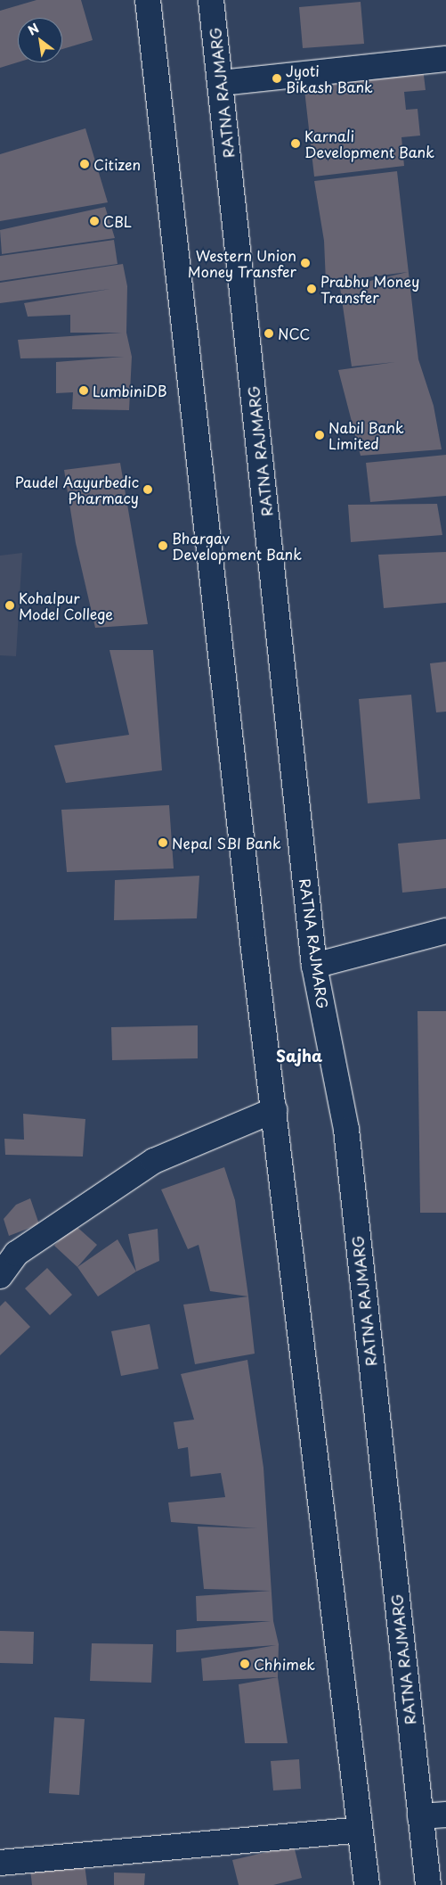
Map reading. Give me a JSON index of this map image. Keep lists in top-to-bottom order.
{
  "streets": {
    "main road": ["RATNA RAJMARG"]
  },
  "districts": ["Sajha"],
  "places": [
    "Jyoti Bikash Bank",
    "Karnali Development Bank",
    "Citizen",
    "CBL",
    "Western Union Money Transfer",
    "Prabhu Money Transfer",
    "NCC",
    "LumbiniDB",
    "Nabil Bank Limited",
    "Paudel Aayurbedic Pharmacy",
    "Bhargav Development Bank",
    "Kohalpur Model College",
    "Nepal SBI Bank",
    "Chhimek"
  ],
  "north": "top left"
}
